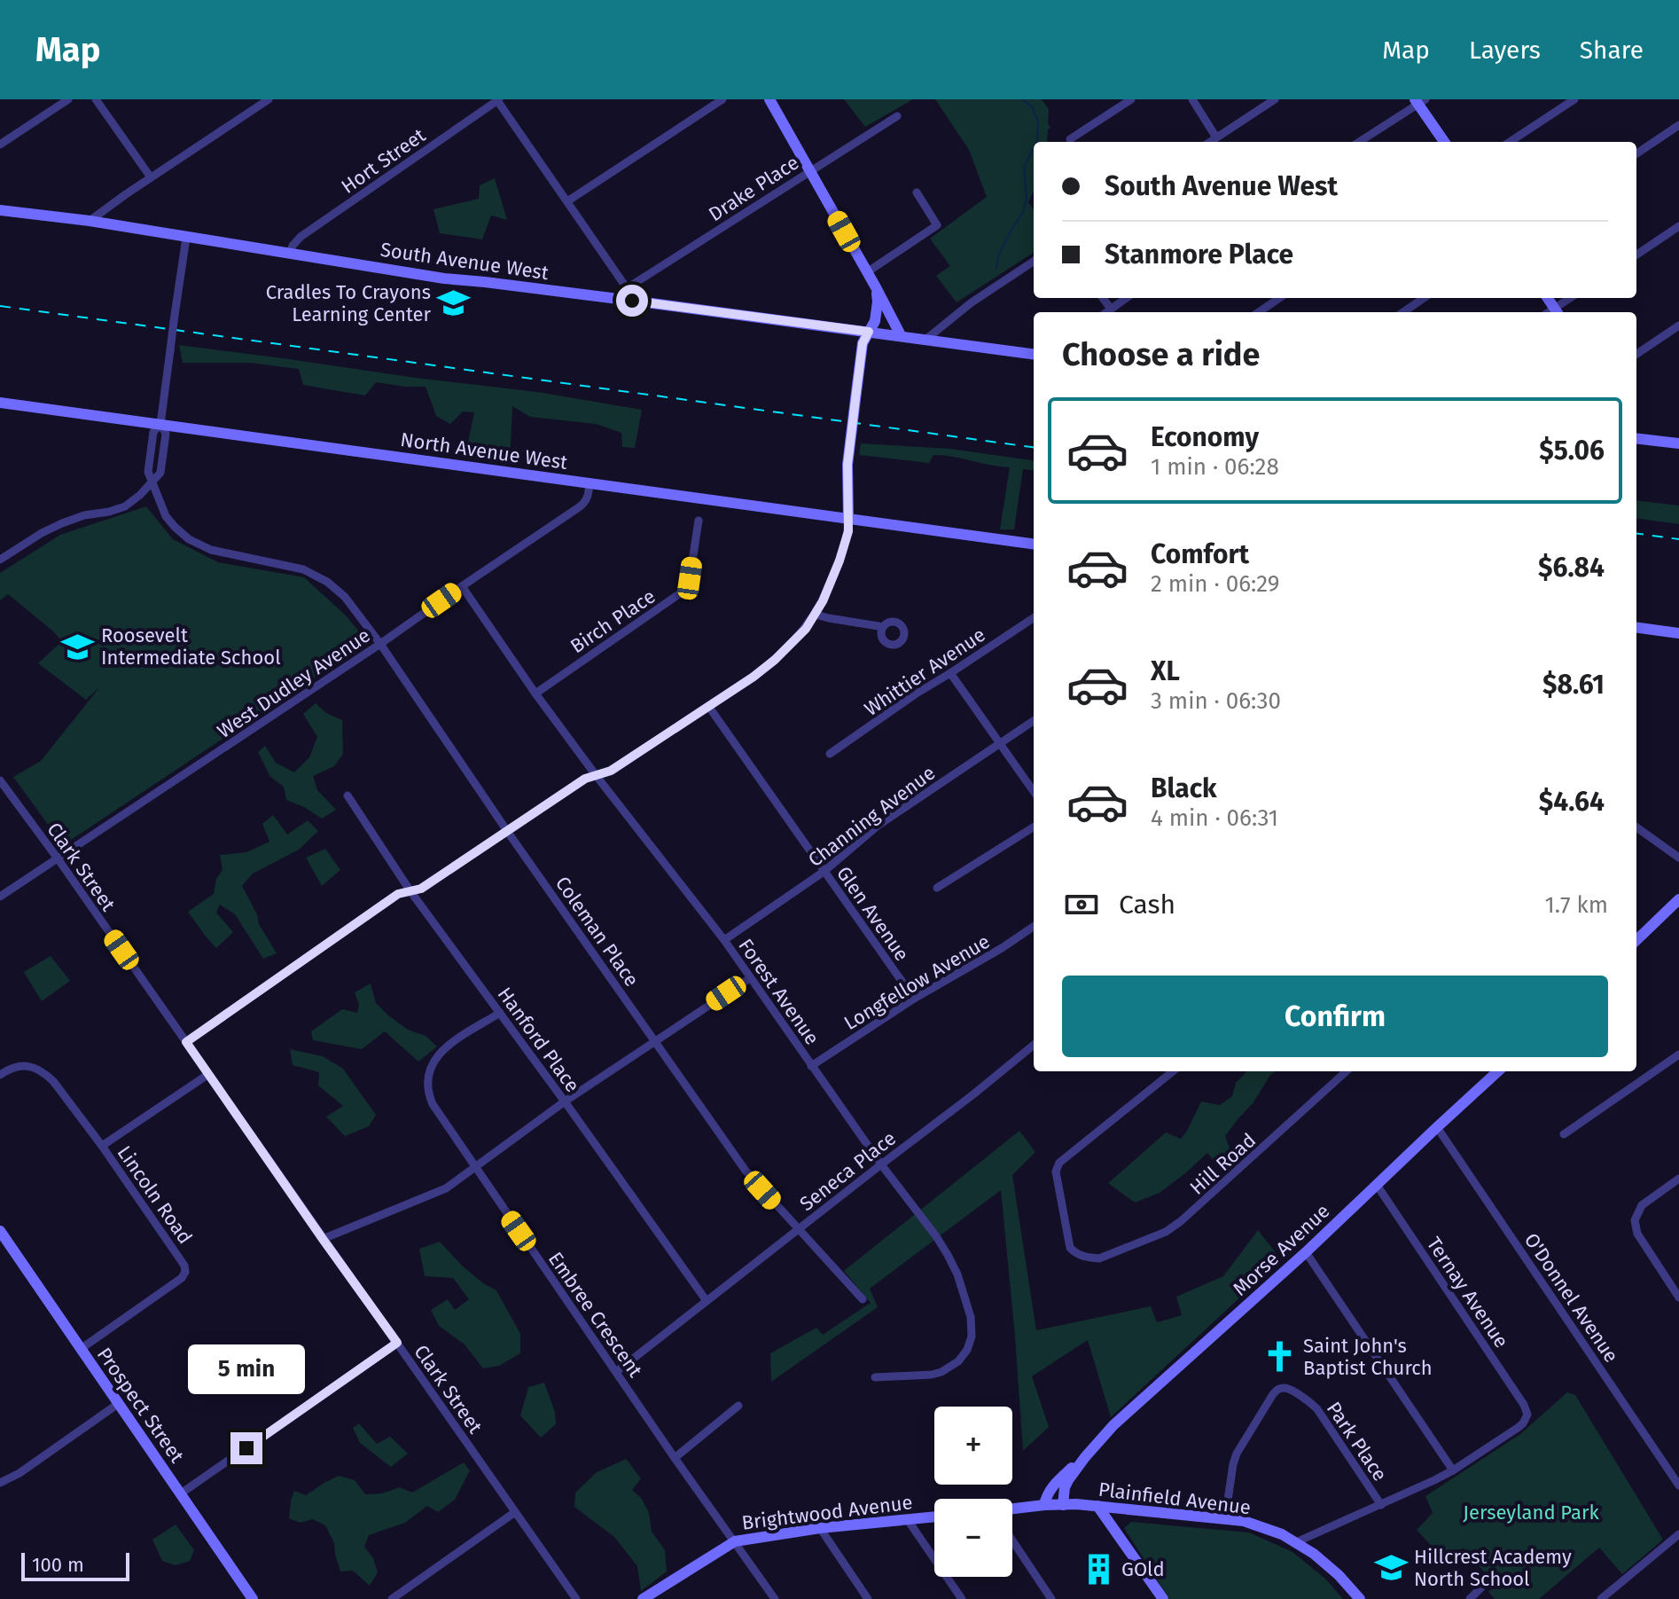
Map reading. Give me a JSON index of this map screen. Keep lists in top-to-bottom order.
{
  "streets": {
    "street": [
      "Hort Street",
      "Drake Place",
      "South Avenue West",
      "North Avenue West",
      "Birch Place",
      "Whittier Avenue",
      "West Dudley Avenue",
      "Channing Avenue",
      "Clark Street",
      "Glen Avenue",
      "Coleman Place",
      "Longfellow Avenue",
      "Forest Avenue",
      "Hanford Place",
      "Hill Road",
      "Seneca Place",
      "Lincoln Road",
      "Morse Avenue",
      "Ternay Avenue",
      "O'Donnel Avenue",
      "Embree Crescent",
      "Prospect Street",
      "Park Place",
      "Plainfield Avenue",
      "Brightwood Avenue"
    ]
  },
  "crossings": [
    ["Hort Street", "South Avenue West"],
    ["North Avenue West", "West Dudley Avenue"],
    ["Birch Place", "Forest Avenue"],
    ["West Dudley Avenue", "Clark Street"],
    ["West Dudley Avenue", "Coleman Place"],
    ["West Dudley Avenue", "Forest Avenue"],
    ["Channing Avenue", "Glen Avenue"],
    ["Channing Avenue", "Forest Avenue"],
    ["Glen Avenue", "Longfellow Avenue"],
    ["Coleman Place", "Seneca Place"],
    ["Longfellow Avenue", "Forest Avenue"],
    ["Forest Avenue", "Seneca Place"],
    ["Hanford Place", "Seneca Place"],
    ["Hanford Place", "Embree Crescent"],
    ["Seneca Place", "Embree Crescent"],
    ["Lincoln Road", "Prospect Street"],
    ["Morse Avenue", "Ternay Avenue"],
    ["Morse Avenue", "O'Donnel Avenue"],
    ["Morse Avenue", "Plainfield Avenue"],
    ["Embree Crescent", "Brightwood Avenue"],
    ["Park Place", "Plainfield Avenue"]
  ],
  "parks": ["Jerseyland Park"],
  "places": {
    "school or university": ["Cradles To Crayons Learning Center", "Roosevelt Intermediate School", "Hillcrest Academy North School"],
    "church": ["Saint John's Baptist Church"],
    "building": ["GOld"]
  },
  "scale_bar": "100 m",
  "page": {
    "header": "Map",
    "nav": ["Map", "Layers", "Share"],
    "banner": ["South Avenue West", "Stanmore Place"],
    "heading": "Choose a ride",
    "list": [
      {
        "name": "Economy",
        "note": "1 min · 06:28",
        "value": "$5.06"
      },
      {
        "name": "Comfort",
        "note": "2 min · 06:29",
        "value": "$6.84"
      },
      {
        "name": "XL",
        "note": "3 min · 06:30",
        "value": "$8.61"
      },
      {
        "name": "Black",
        "note": "4 min · 06:31",
        "value": "$4.64"
      }
    ],
    "pay": ["Cash", "1.7 km"],
    "buttons": "Confirm",
    "bubble": "5 min",
    "map_buttons": ["+", "−"],
    "scale": "100 m"
  }
}
